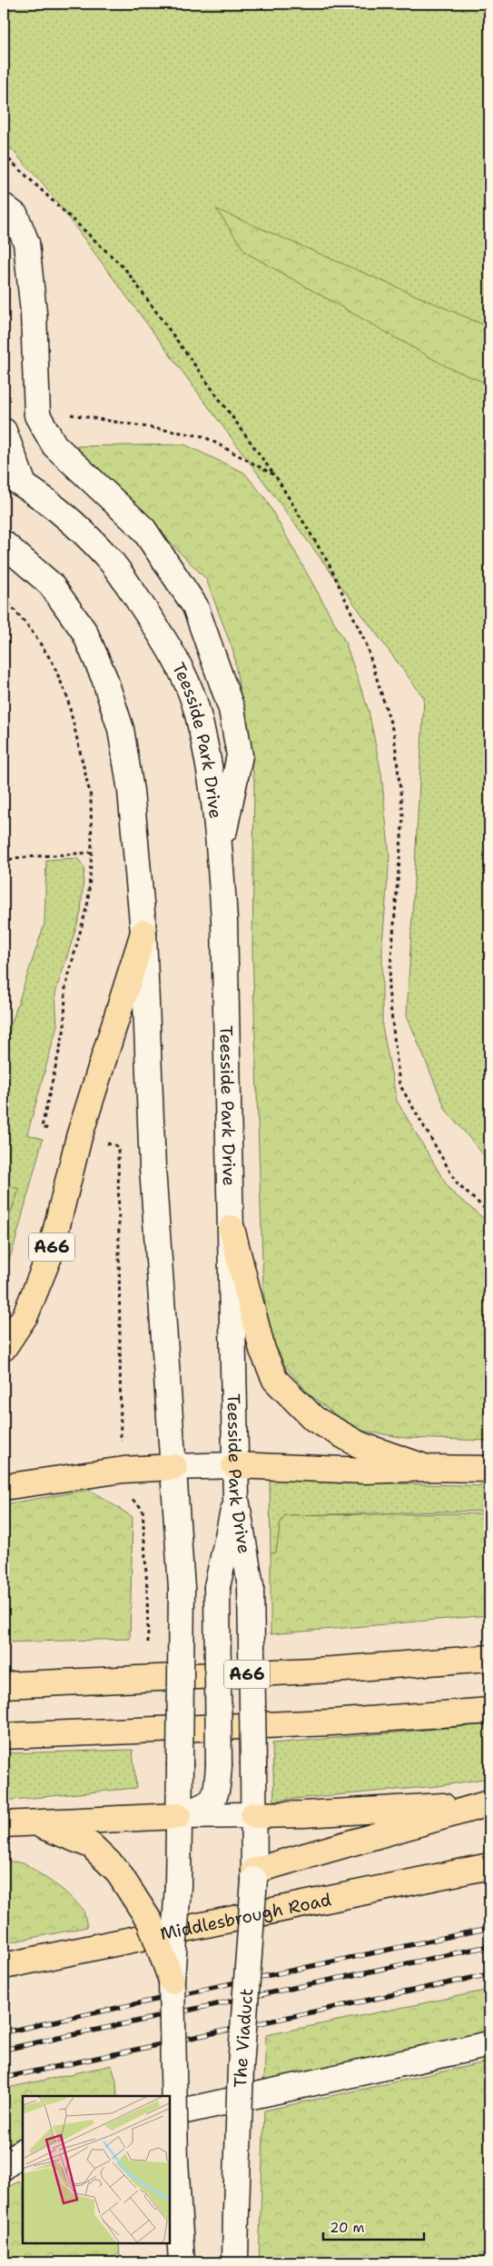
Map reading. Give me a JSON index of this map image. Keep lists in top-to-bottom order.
{
  "streets": {
    "main road": ["A66", "Middlesbrough Road"],
    "street": ["Teesside Park Drive", "The Viaduct"]
  },
  "crossings": [
    ["Teesside Park Drive", "The Viaduct"]
  ],
  "scale_bar": "20 m"
}
